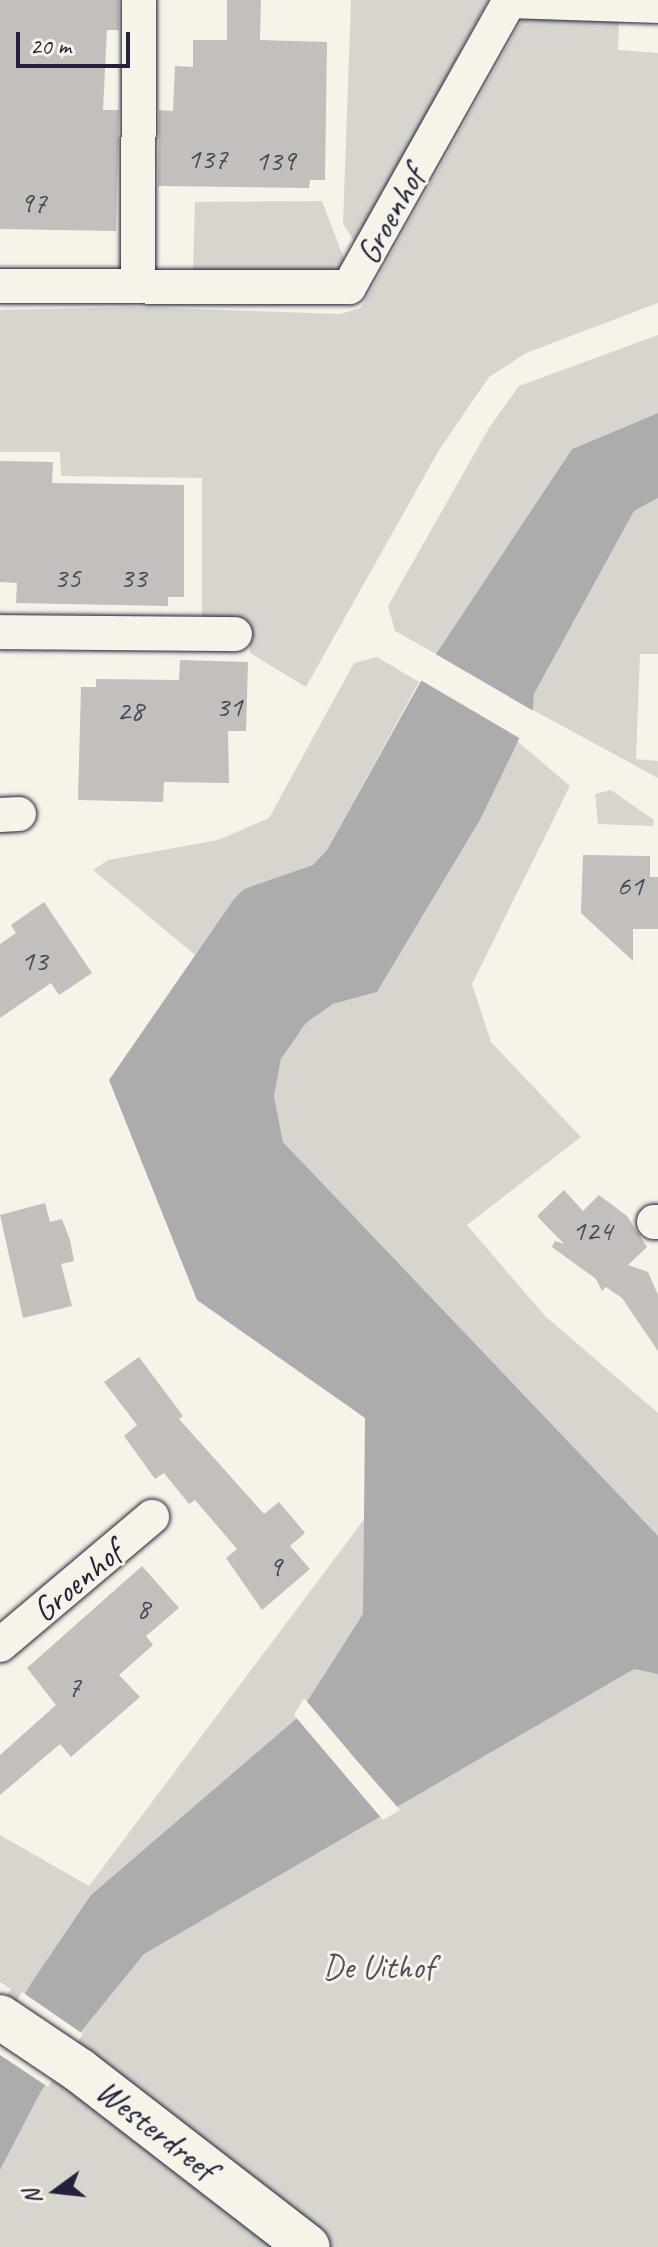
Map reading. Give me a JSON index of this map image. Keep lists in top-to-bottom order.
{
  "streets": {
    "main road": ["Westerdreef"],
    "street": ["Groenhof"]
  },
  "parks": ["De Uithof"],
  "house_numbers": [
    "137",
    "139",
    "97",
    "35",
    "33",
    "31",
    "28",
    "61",
    "13",
    "124",
    "9",
    "8",
    "7"
  ],
  "scale_bar": "20 m",
  "north": "left"
}
